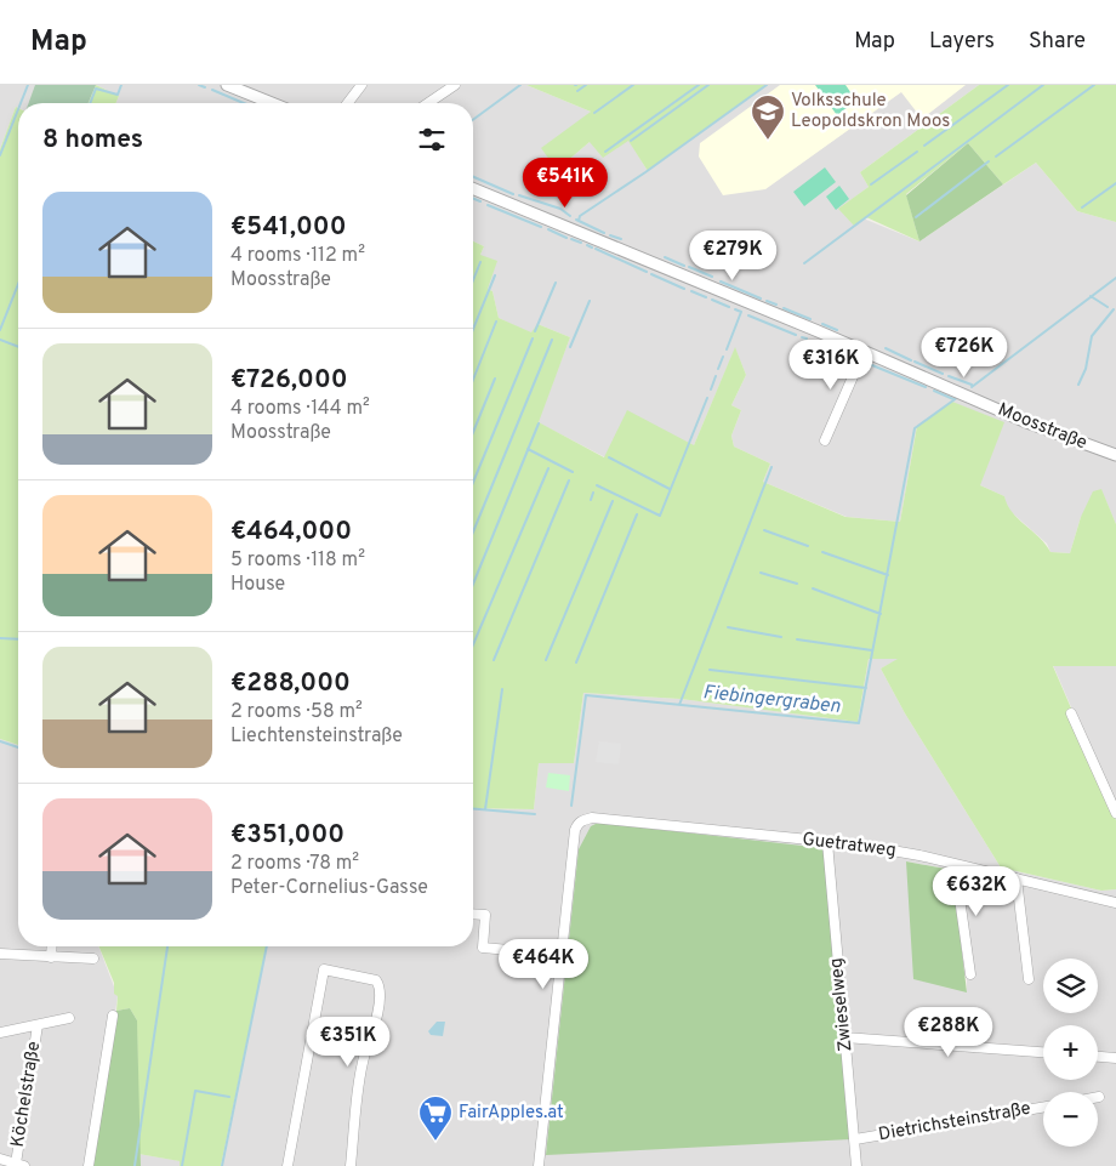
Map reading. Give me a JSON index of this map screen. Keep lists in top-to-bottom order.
{
  "streets": {
    "street": [
      "Moosstraße",
      "Guetratweg",
      "Zwieselweg",
      "Köchelstraße",
      "Dietrichsteinstraße"
    ]
  },
  "crossings": [
    ["Guetratweg", "Zwieselweg"],
    ["Zwieselweg", "Dietrichsteinstraße"]
  ],
  "water": ["Fiebingergraben"],
  "places": {
    "school or university": ["Volksschule Leopoldskron Moos"],
    "supermarket": ["FairApples.at"]
  },
  "page": {
    "header": "Map",
    "nav": ["Map", "Layers", "Share"],
    "heading": "8 homes",
    "price": [
      "€541K",
      "€279K",
      "€726K",
      "€316K",
      "€632K",
      "€464K",
      "€288K",
      "€351K"
    ],
    "list": [
      {
        "name": "€541,000",
        "note": "4 rooms · 112 m² · Moosstraße"
      },
      {
        "name": "€726,000",
        "note": "4 rooms · 144 m² · Moosstraße"
      },
      {
        "name": "€464,000",
        "note": "5 rooms · 118 m² · House"
      },
      {
        "name": "€288,000",
        "note": "2 rooms · 58 m² · Liechtensteinstraße"
      },
      {
        "name": "€351,000",
        "note": "2 rooms · 78 m² · Peter-Cornelius-Gasse"
      }
    ],
    "map_buttons": ["+", "−"]
  }
}
